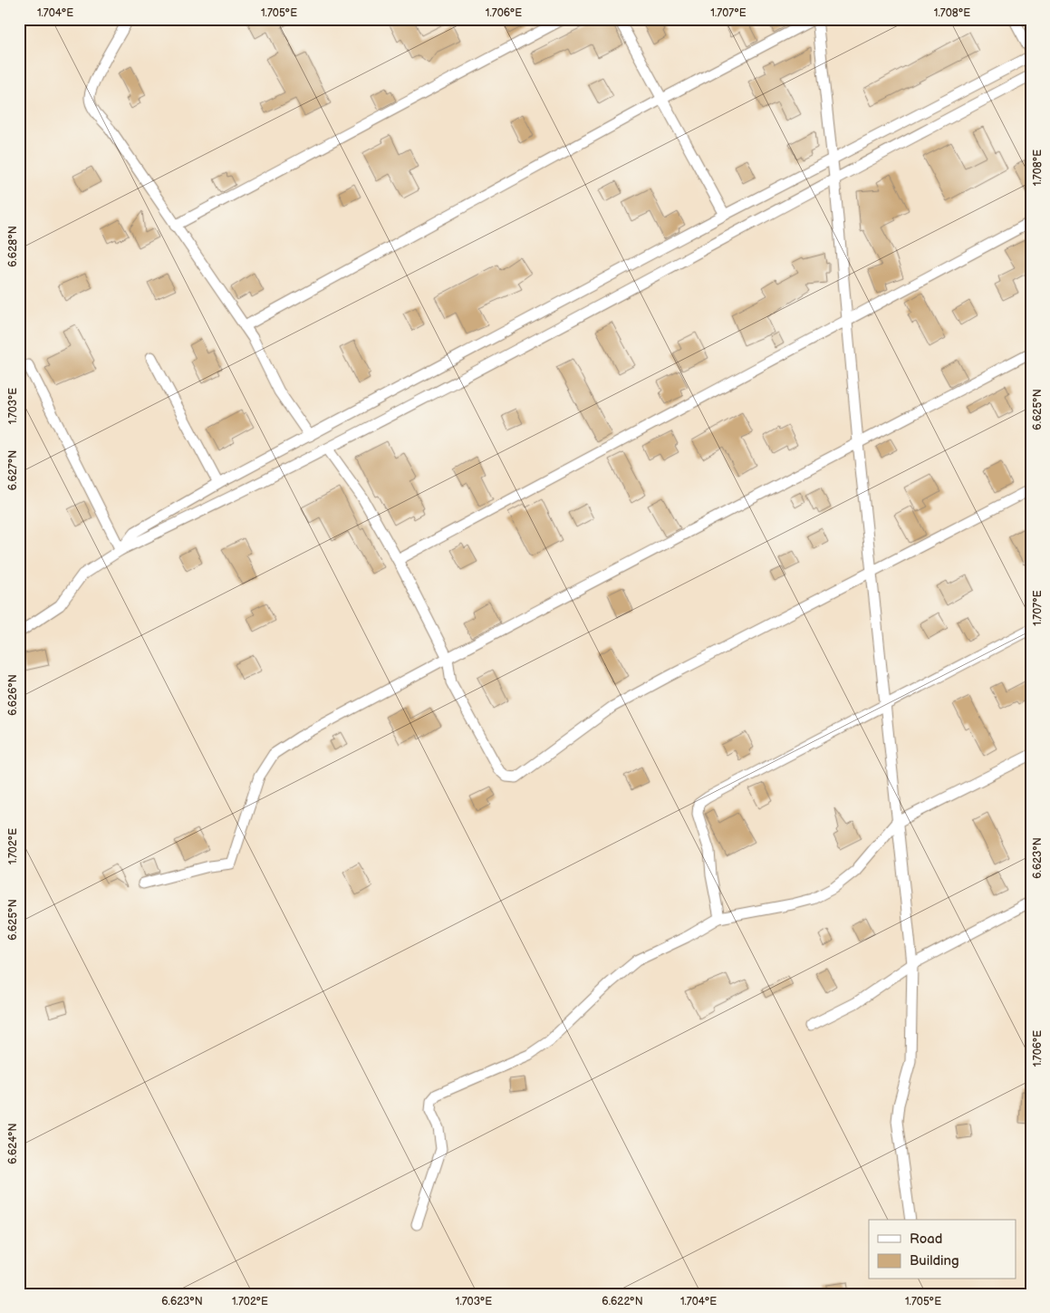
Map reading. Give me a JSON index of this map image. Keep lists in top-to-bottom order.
{
  "legend": ["Road", "Building"],
  "coordinates": [
    "1.704°E",
    "1.705°E",
    "1.706°E",
    "1.707°E",
    "1.708°E",
    "6.628°N",
    "1.703°E",
    "6.625°N",
    "6.627°N",
    "6.626°N",
    "1.702°E",
    "6.623°N",
    "6.624°N",
    "6.622°N"
  ]
}
